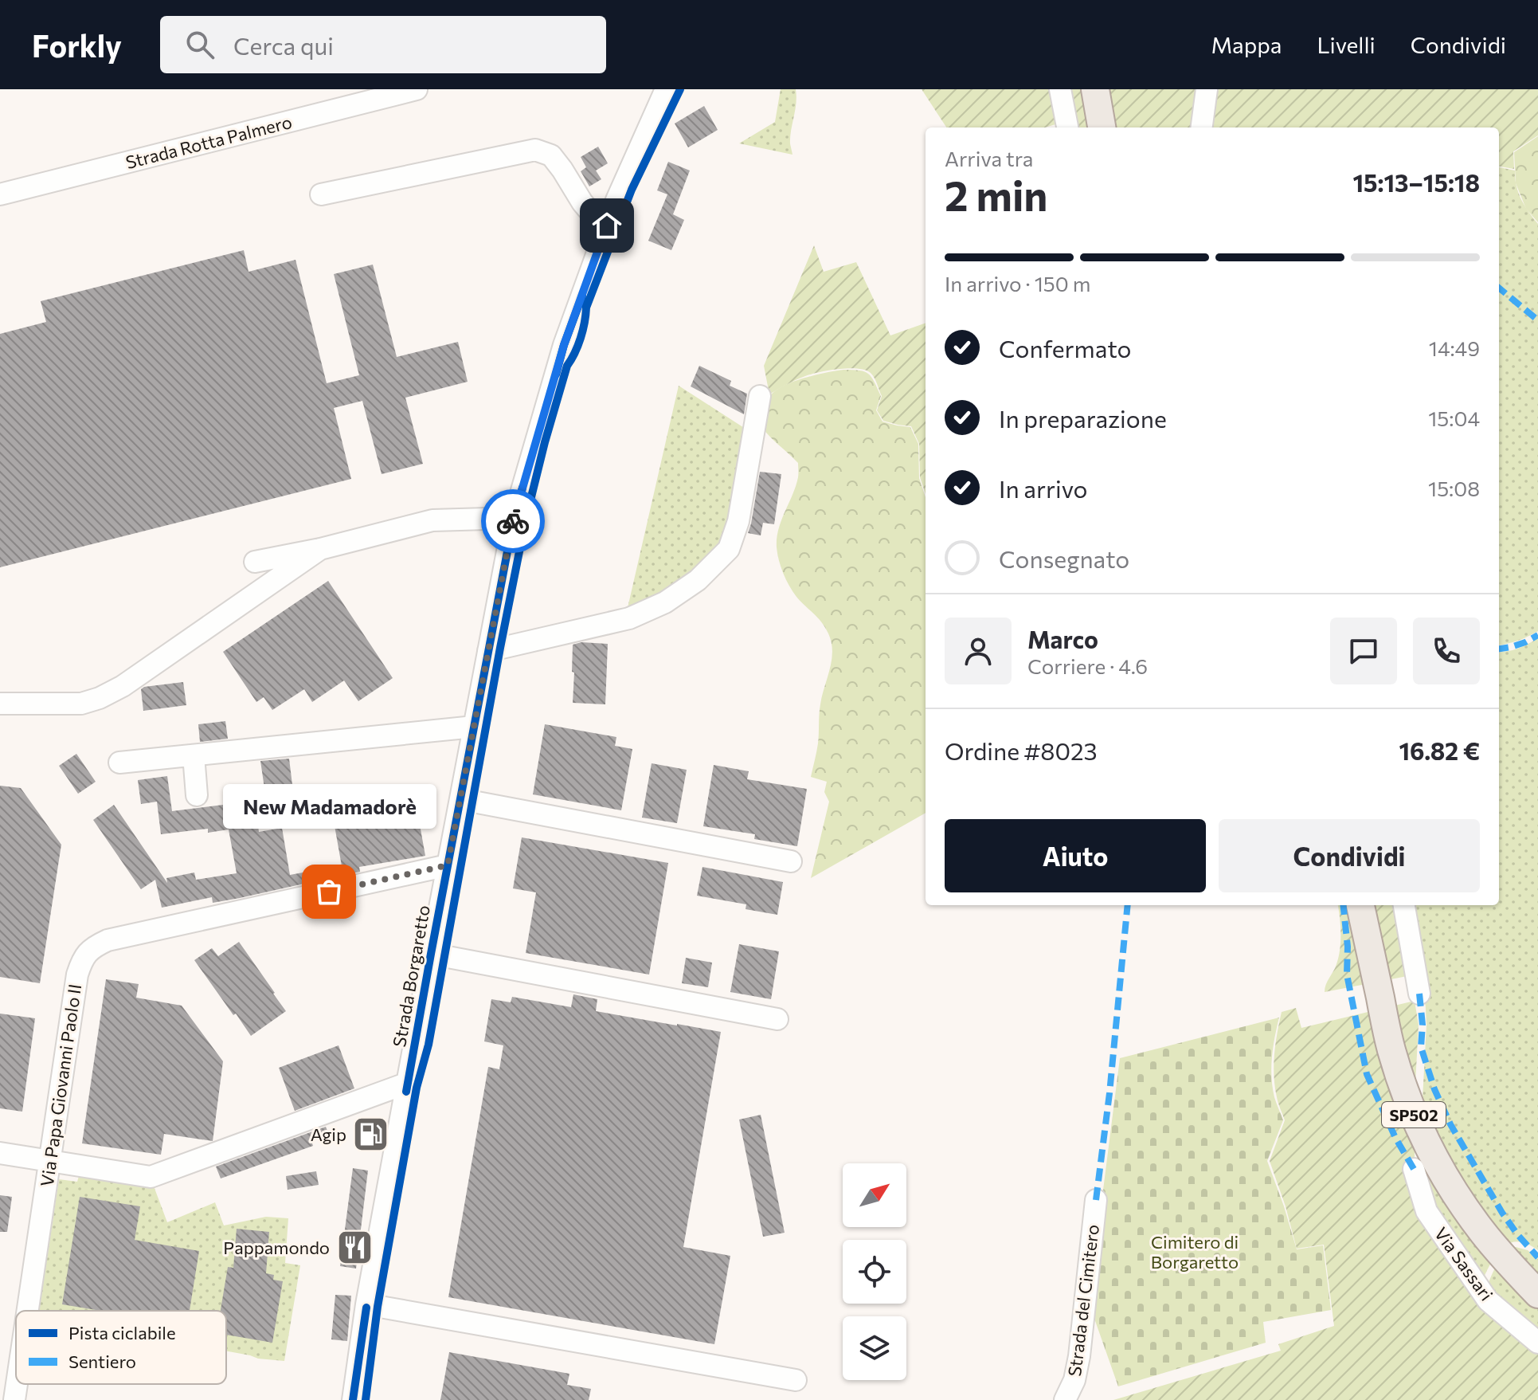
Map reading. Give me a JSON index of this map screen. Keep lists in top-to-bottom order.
{
  "streets": {
    "main road": ["SP502"],
    "street": [
      "Strada Rotta Palmero",
      "Strada Borgaretto",
      "Via Papa Giovanni Paolo II",
      "Via Sassari",
      "Strada del Cimitero"
    ]
  },
  "crossings": [
    ["Strada Borgaretto", "Via Papa Giovanni Paolo II"]
  ],
  "parks": ["Cimitero di Borgaretto"],
  "places": {
    "other": ["New Madamadorè"],
    "fuel station": ["Agip"],
    "restaurant": ["Pappamondo"]
  },
  "legend": ["Pista ciclabile", "Sentiero"],
  "north": "top right",
  "page": {
    "header": "Forkly",
    "search": "Cerca qui",
    "nav": ["Mappa", "Livelli", "Condividi"],
    "heading": ["2 min", "Arriva tra", "15:13–15:18"],
    "panel": [
      "Marco",
      "Corriere · 4.6",
      "Ordine #8023",
      "16.82 €"
    ],
    "bar": "In arrivo · 150 m",
    "list": [
      ["Confermato", "14:49"],
      ["In preparazione", "15:04"],
      ["In arrivo", "15:08"],
      "Consegnato"
    ],
    "bubble": "New Madamadorè",
    "buttons": ["Aiuto", "Condividi"]
  }
}
